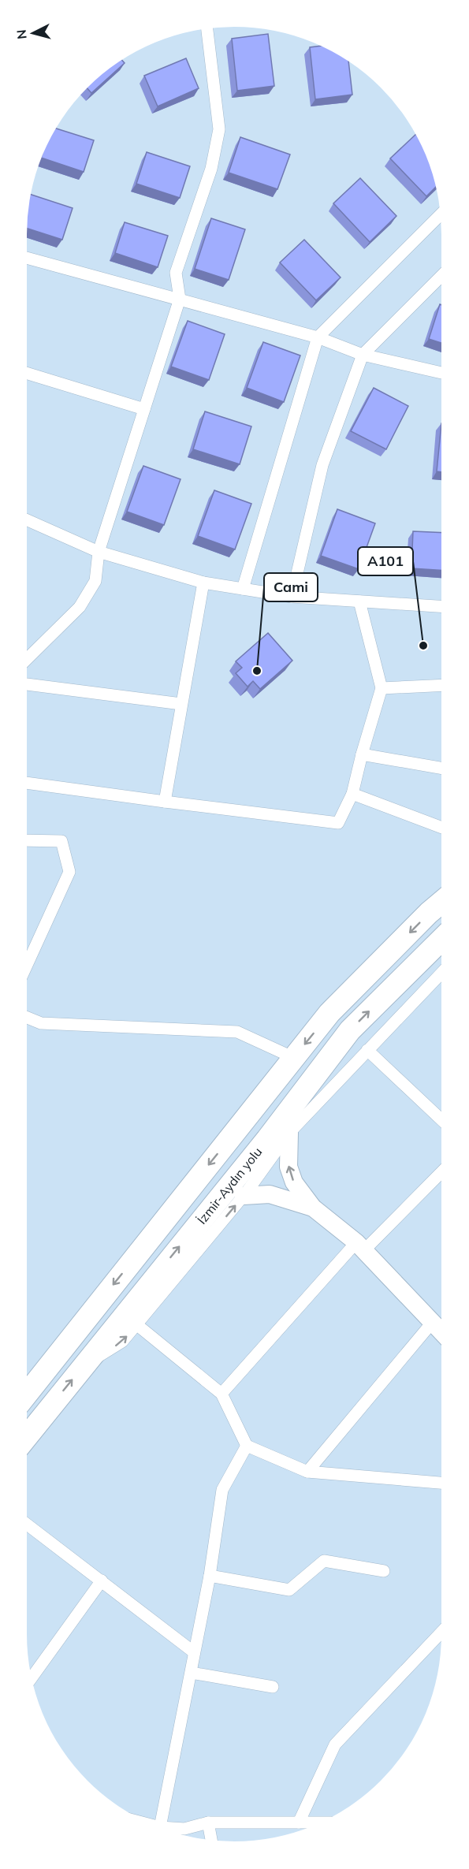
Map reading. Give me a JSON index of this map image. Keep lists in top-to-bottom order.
{
  "streets": {
    "highway": ["İzmir-Aydın yolu"]
  },
  "places": ["A101", "Cami"],
  "north": "left"
}
